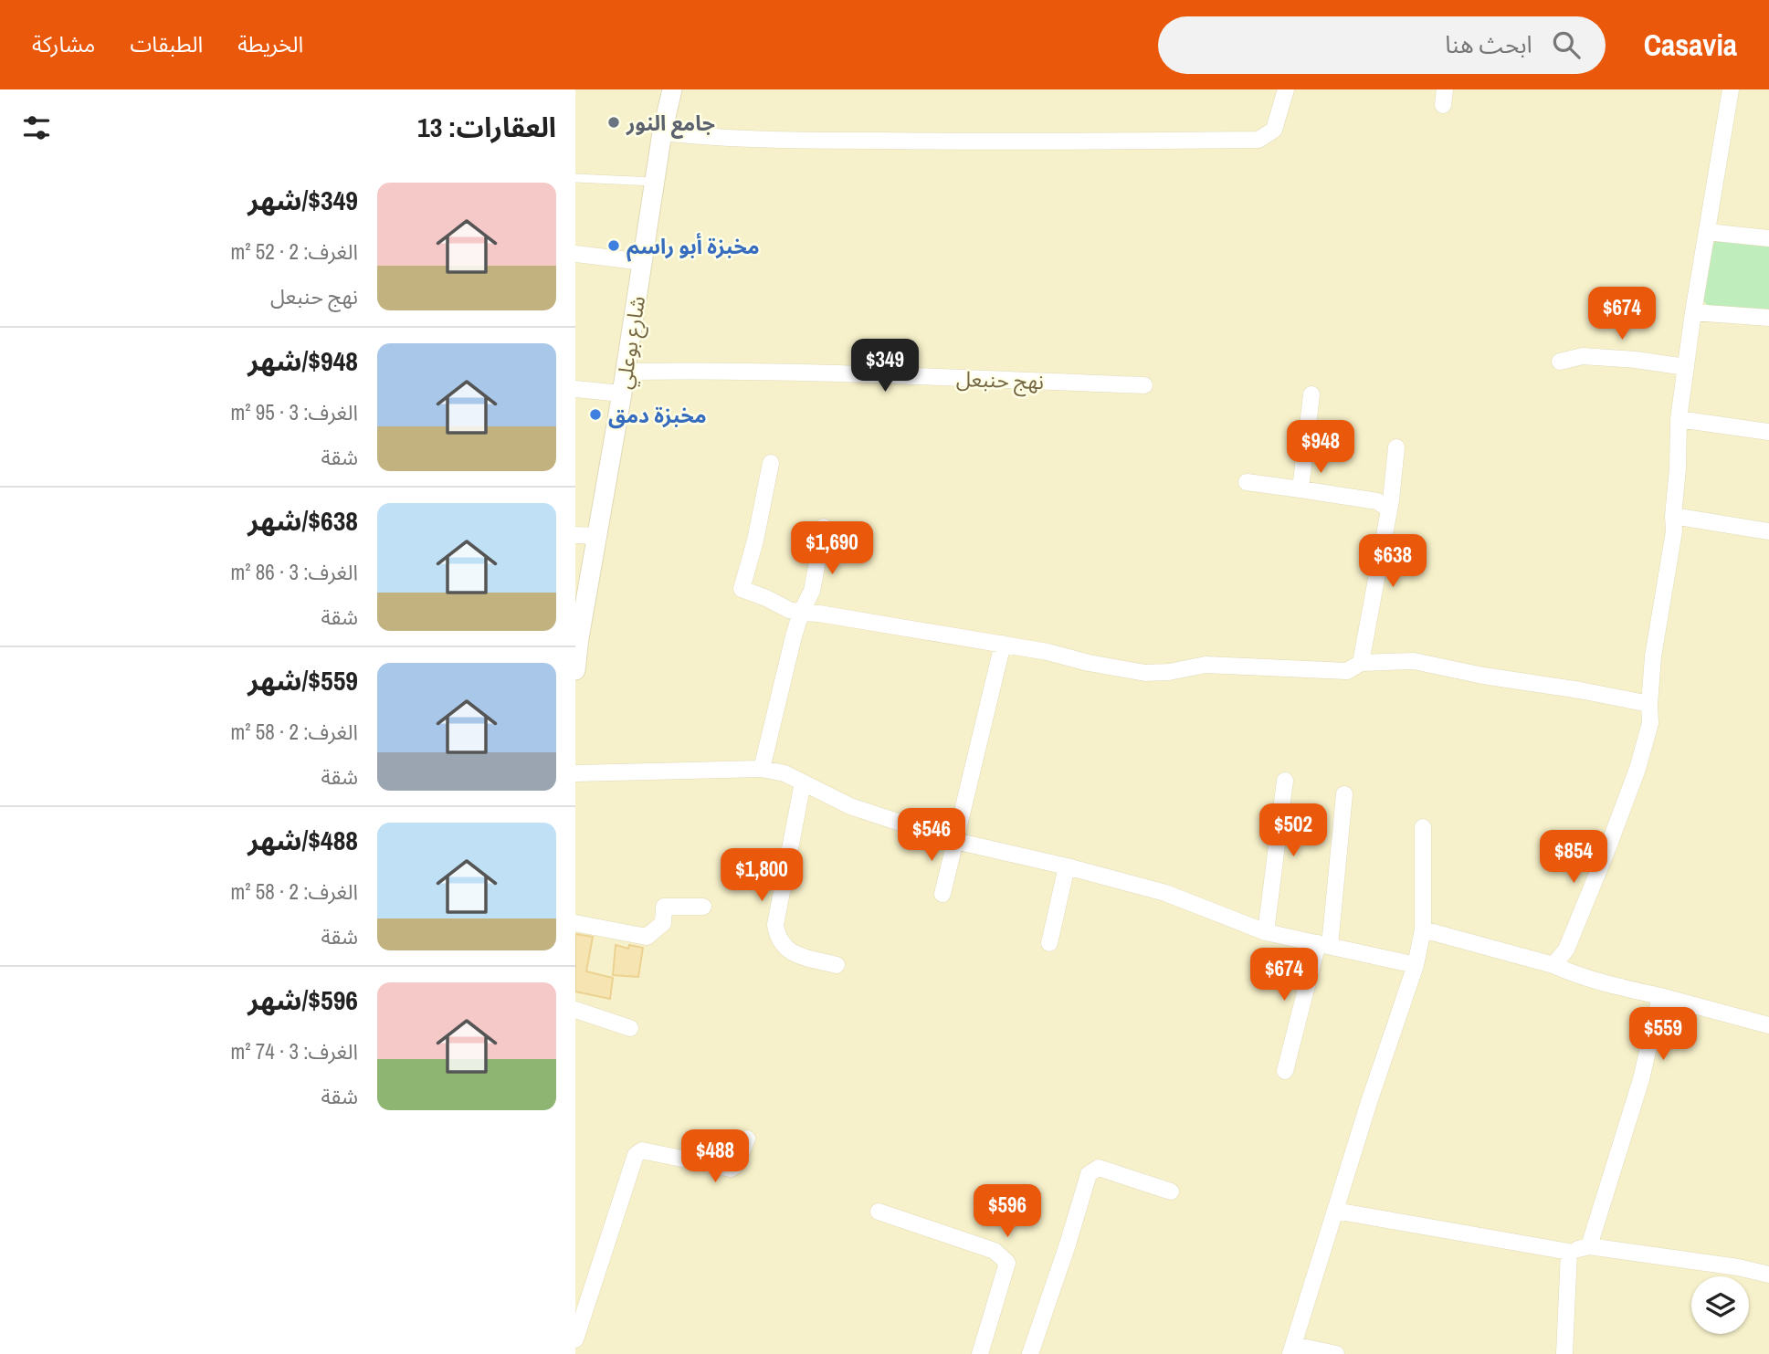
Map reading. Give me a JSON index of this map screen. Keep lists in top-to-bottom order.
{
  "streets": {
    "street": ["شارع بوعلي", "نهج حنبعل"]
  },
  "crossings": [
    ["شارع بوعلي", "نهج حنبعل"]
  ],
  "places": ["جامع النور", "مخبزة أبو راسم", "مخبزة دمق"],
  "page": {
    "header": "Casavia",
    "search": "ابحث هنا",
    "nav": ["الخريطة", "الطبقات", "مشاركة"],
    "heading": "العقارات: 13",
    "list": [
      {
        "name": "$349/شهر",
        "note": "الغرف: 2 · 52 m² · نهج حنبعل"
      },
      {
        "name": "$948/شهر",
        "note": "الغرف: 3 · 95 m² · شقة"
      },
      {
        "name": "$638/شهر",
        "note": "الغرف: 3 · 86 m² · شقة"
      },
      {
        "name": "$559/شهر",
        "note": "الغرف: 2 · 58 m² · شقة"
      },
      {
        "name": "$488/شهر",
        "note": "الغرف: 2 · 58 m² · شقة"
      },
      {
        "name": "$596/شهر",
        "note": "الغرف: 3 · 74 m² · شقة"
      }
    ],
    "price": [
      "$674",
      "$349",
      "$948",
      "$1,690",
      "$638",
      "$502",
      "$546",
      "$854",
      "$1,800",
      "$674",
      "$559",
      "$488",
      "$596"
    ]
  }
}
